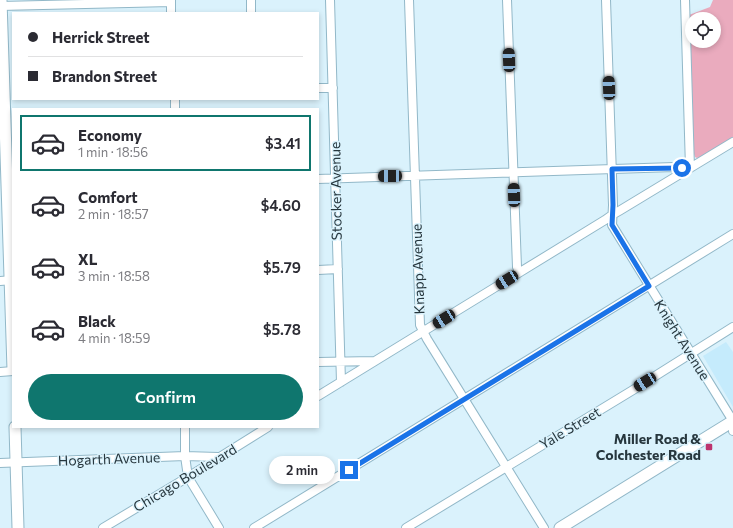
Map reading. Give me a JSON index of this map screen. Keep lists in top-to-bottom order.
{
  "streets": {
    "street": [
      "Stocker Avenue",
      "Knapp Avenue",
      "Knight Avenue",
      "Yale Street",
      "Hogarth Avenue",
      "Chicago Boulevard"
    ]
  },
  "crossings": [
    ["Knapp Avenue", "Yale Street"],
    ["Knight Avenue", "Yale Street"],
    ["Hogarth Avenue", "Chicago Boulevard"]
  ],
  "places": {
    "transit": ["Miller Road & Colchester Road"]
  },
  "page": {
    "banner": ["Herrick Street", "Brandon Street"],
    "list": [
      {
        "name": "Economy",
        "note": "1 min · 18:56",
        "value": "$3.41"
      },
      {
        "name": "Comfort",
        "note": "2 min · 18:57",
        "value": "$4.60"
      },
      {
        "name": "XL",
        "note": "3 min · 18:58",
        "value": "$5.79"
      },
      {
        "name": "Black",
        "note": "4 min · 18:59",
        "value": "$5.78"
      }
    ],
    "buttons": "Confirm",
    "bubble": "2 min"
  }
}
